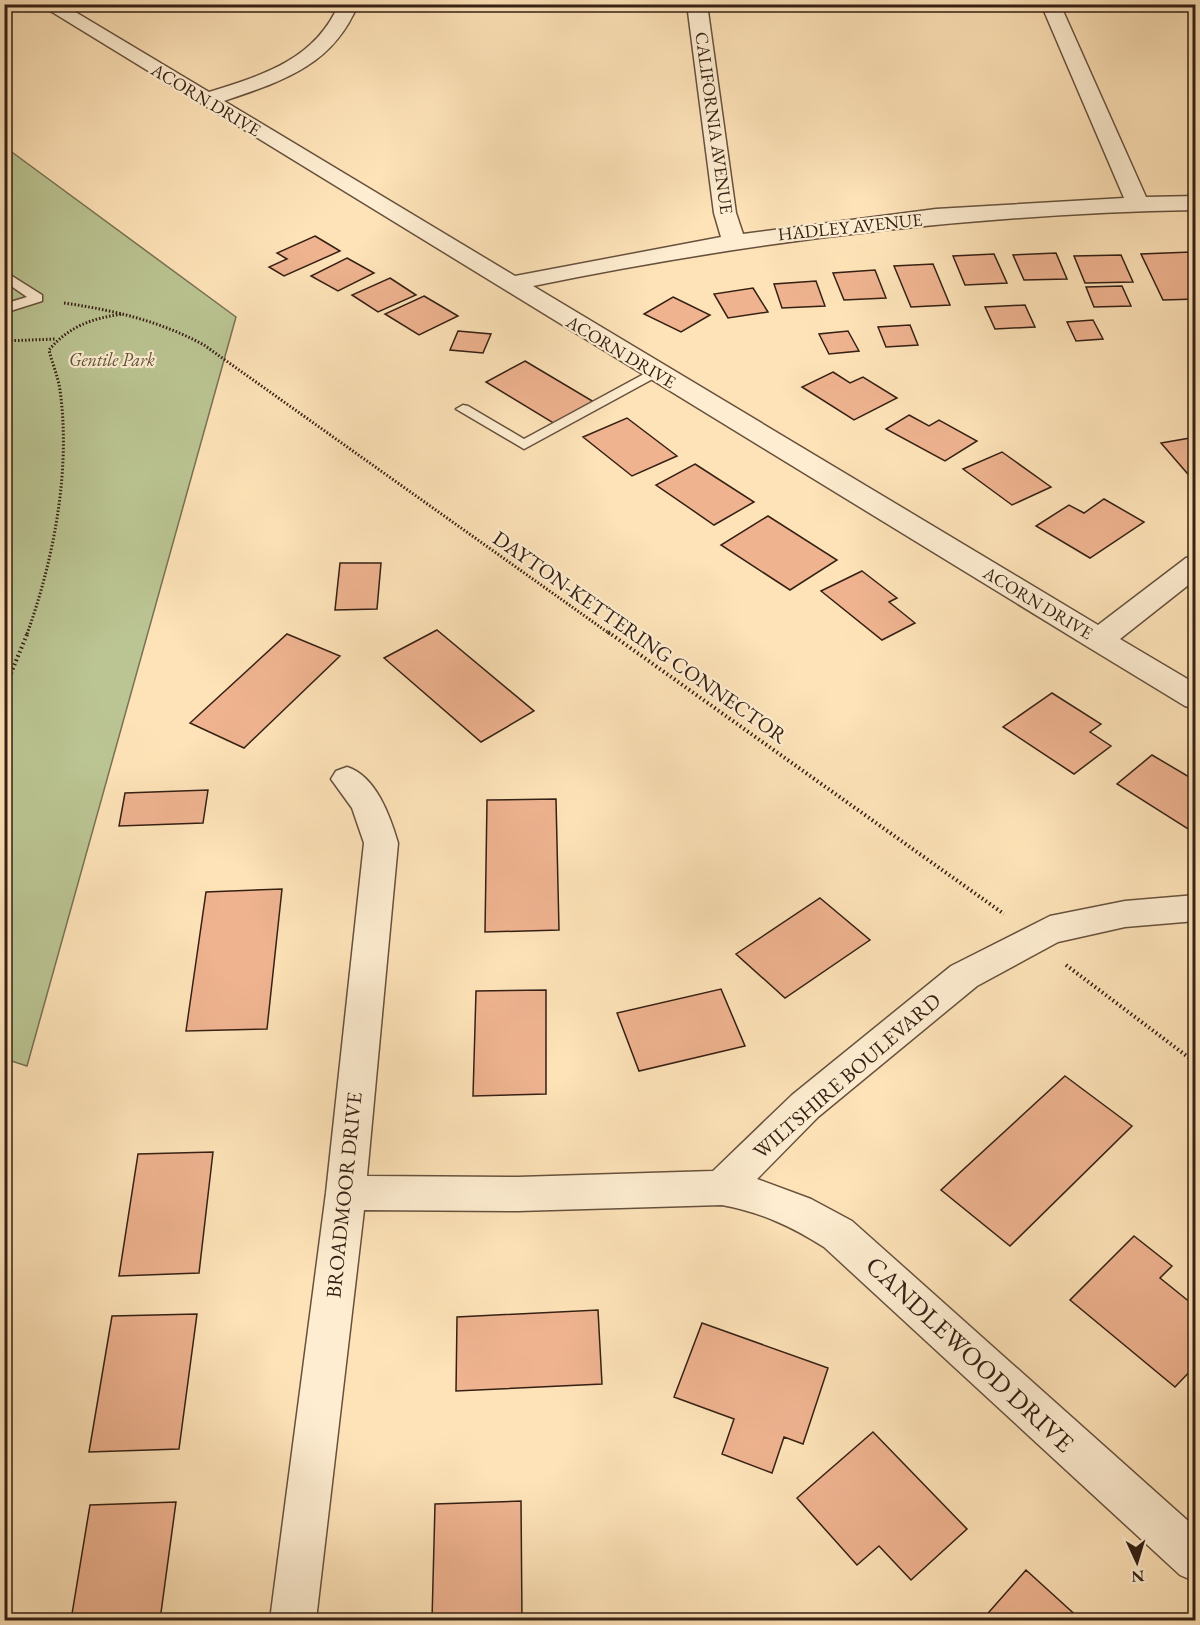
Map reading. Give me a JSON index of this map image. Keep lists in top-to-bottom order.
{
  "streets": {
    "street": [
      "ACORN DRIVE",
      "CALIFORNIA AVENUE",
      "HADLEY AVENUE",
      "WILTSHIRE BOULEVARD",
      "BROADMOOR DRIVE",
      "CANDLEWOOD DRIVE"
    ],
    "path": ["DAYTON-KETTERING CONNECTOR"]
  },
  "crossings": [
    ["ACORN DRIVE", "HADLEY AVENUE"],
    ["CALIFORNIA AVENUE", "HADLEY AVENUE"],
    ["DAYTON-KETTERING CONNECTOR", "WILTSHIRE BOULEVARD"],
    ["WILTSHIRE BOULEVARD", "CANDLEWOOD DRIVE"]
  ],
  "parks": ["Gentile Park"],
  "north": "bottom"
}
